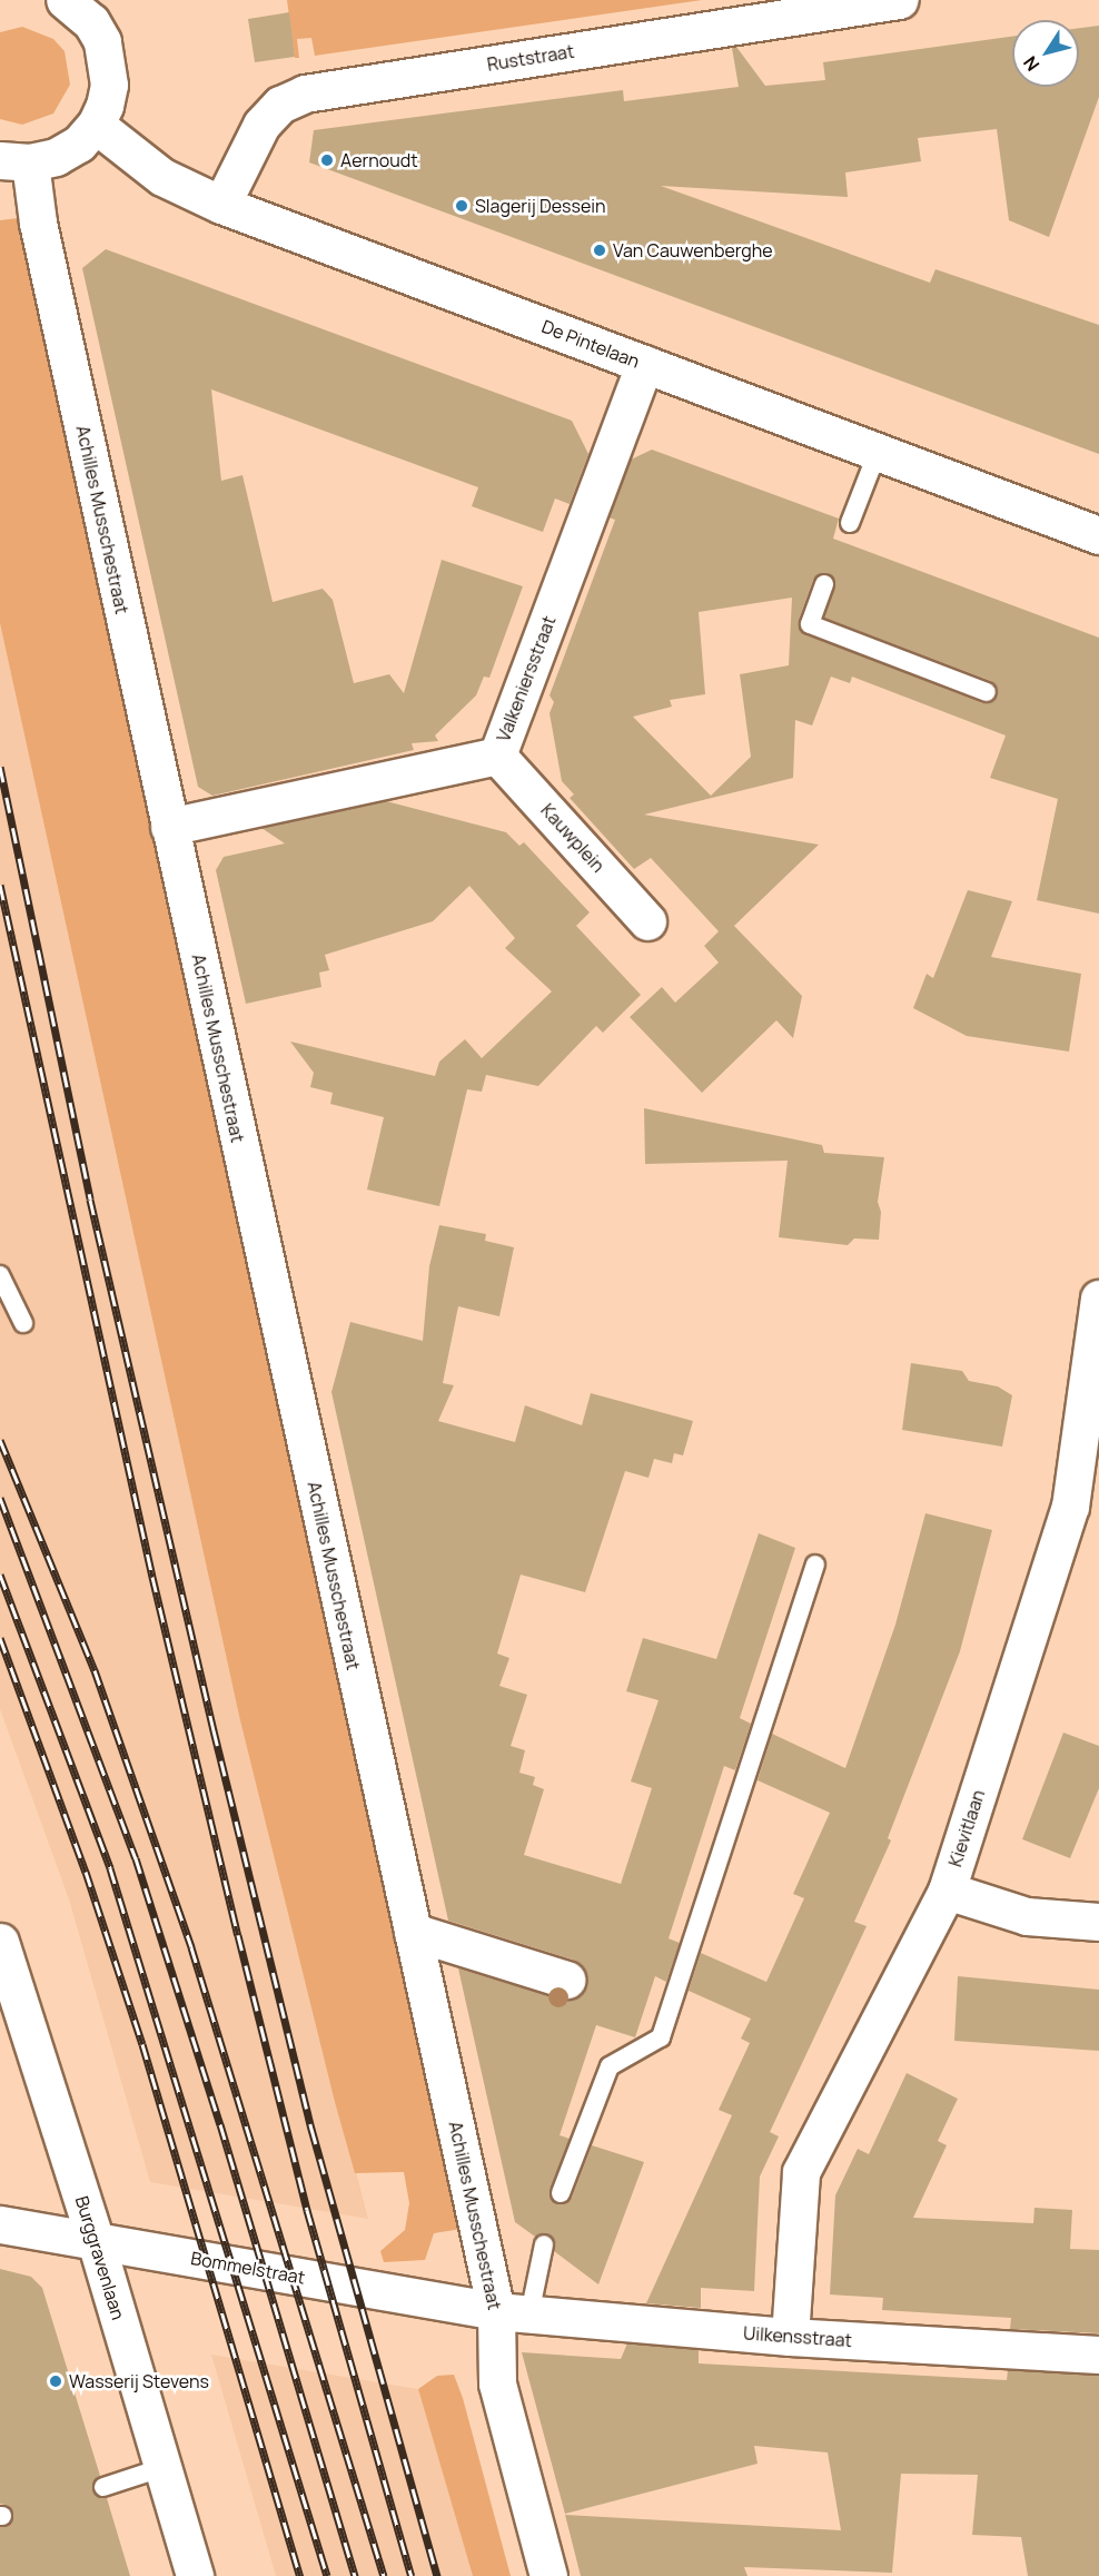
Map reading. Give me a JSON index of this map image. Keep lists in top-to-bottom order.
{
  "streets": {
    "street": [
      "Ruststraat",
      "De Pintelaan",
      "Achilles Musschestraat",
      "Valkeniersstraat",
      "Kauwplein",
      "Kievitlaan",
      "Burggravenlaan",
      "Bommelstraat",
      "Uilkensstraat"
    ]
  },
  "crossings": [
    ["Ruststraat", "De Pintelaan"],
    ["De Pintelaan", "Valkeniersstraat"],
    ["Achilles Musschestraat", "Valkeniersstraat"],
    ["Achilles Musschestraat", "Bommelstraat"],
    ["Achilles Musschestraat", "Uilkensstraat"],
    ["Valkeniersstraat", "Kauwplein"],
    ["Kievitlaan", "Uilkensstraat"],
    ["Burggravenlaan", "Bommelstraat"],
    ["Bommelstraat", "Uilkensstraat"]
  ],
  "places": [
    "Aernoudt",
    "Slagerij Dessein",
    "Van Cauwenberghe",
    "Wasserij Stevens"
  ],
  "north": "bottom left"
}
